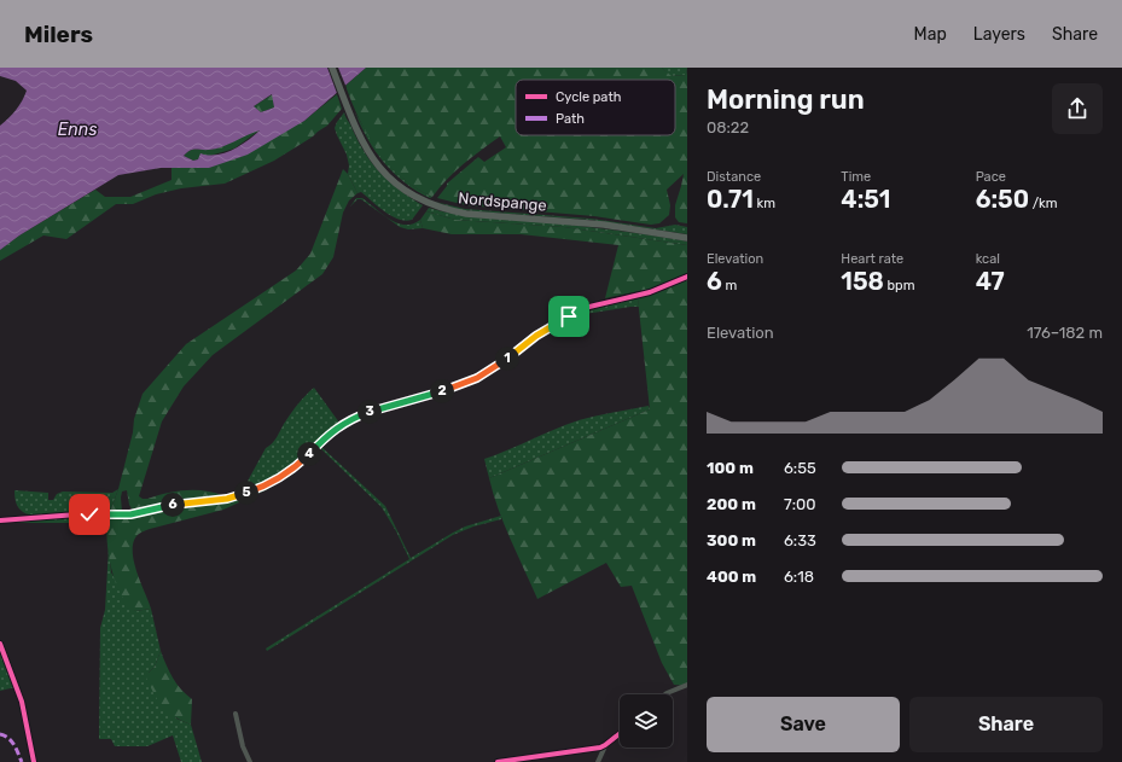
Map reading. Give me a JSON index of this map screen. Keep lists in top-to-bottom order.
{
  "streets": {
    "main road": ["Nordspange"]
  },
  "water": ["Enns"],
  "legend": ["Cycle path", "Path"],
  "page": {
    "header": "Milers",
    "nav": ["Map", "Layers", "Share"],
    "heading": ["Morning run", "08:22"],
    "stats": [
      ["Distance", "0.71 km"],
      ["Time", "4:51"],
      ["Pace", "6:50 /km"],
      ["Elevation", "6 m"],
      ["Heart rate", "158 bpm"],
      ["kcal", "47"]
    ],
    "chart": ["Elevation", "176–182 m"],
    "pins": [
      "1",
      "2",
      "3",
      "4",
      "5",
      "6"
    ],
    "list": [
      {
        "name": "100 m",
        "note": "6:55"
      },
      {
        "name": "200 m",
        "note": "7:00"
      },
      {
        "name": "300 m",
        "note": "6:33"
      },
      {
        "name": "400 m",
        "note": "6:18"
      }
    ],
    "buttons": ["Save", "Share"]
  }
}
